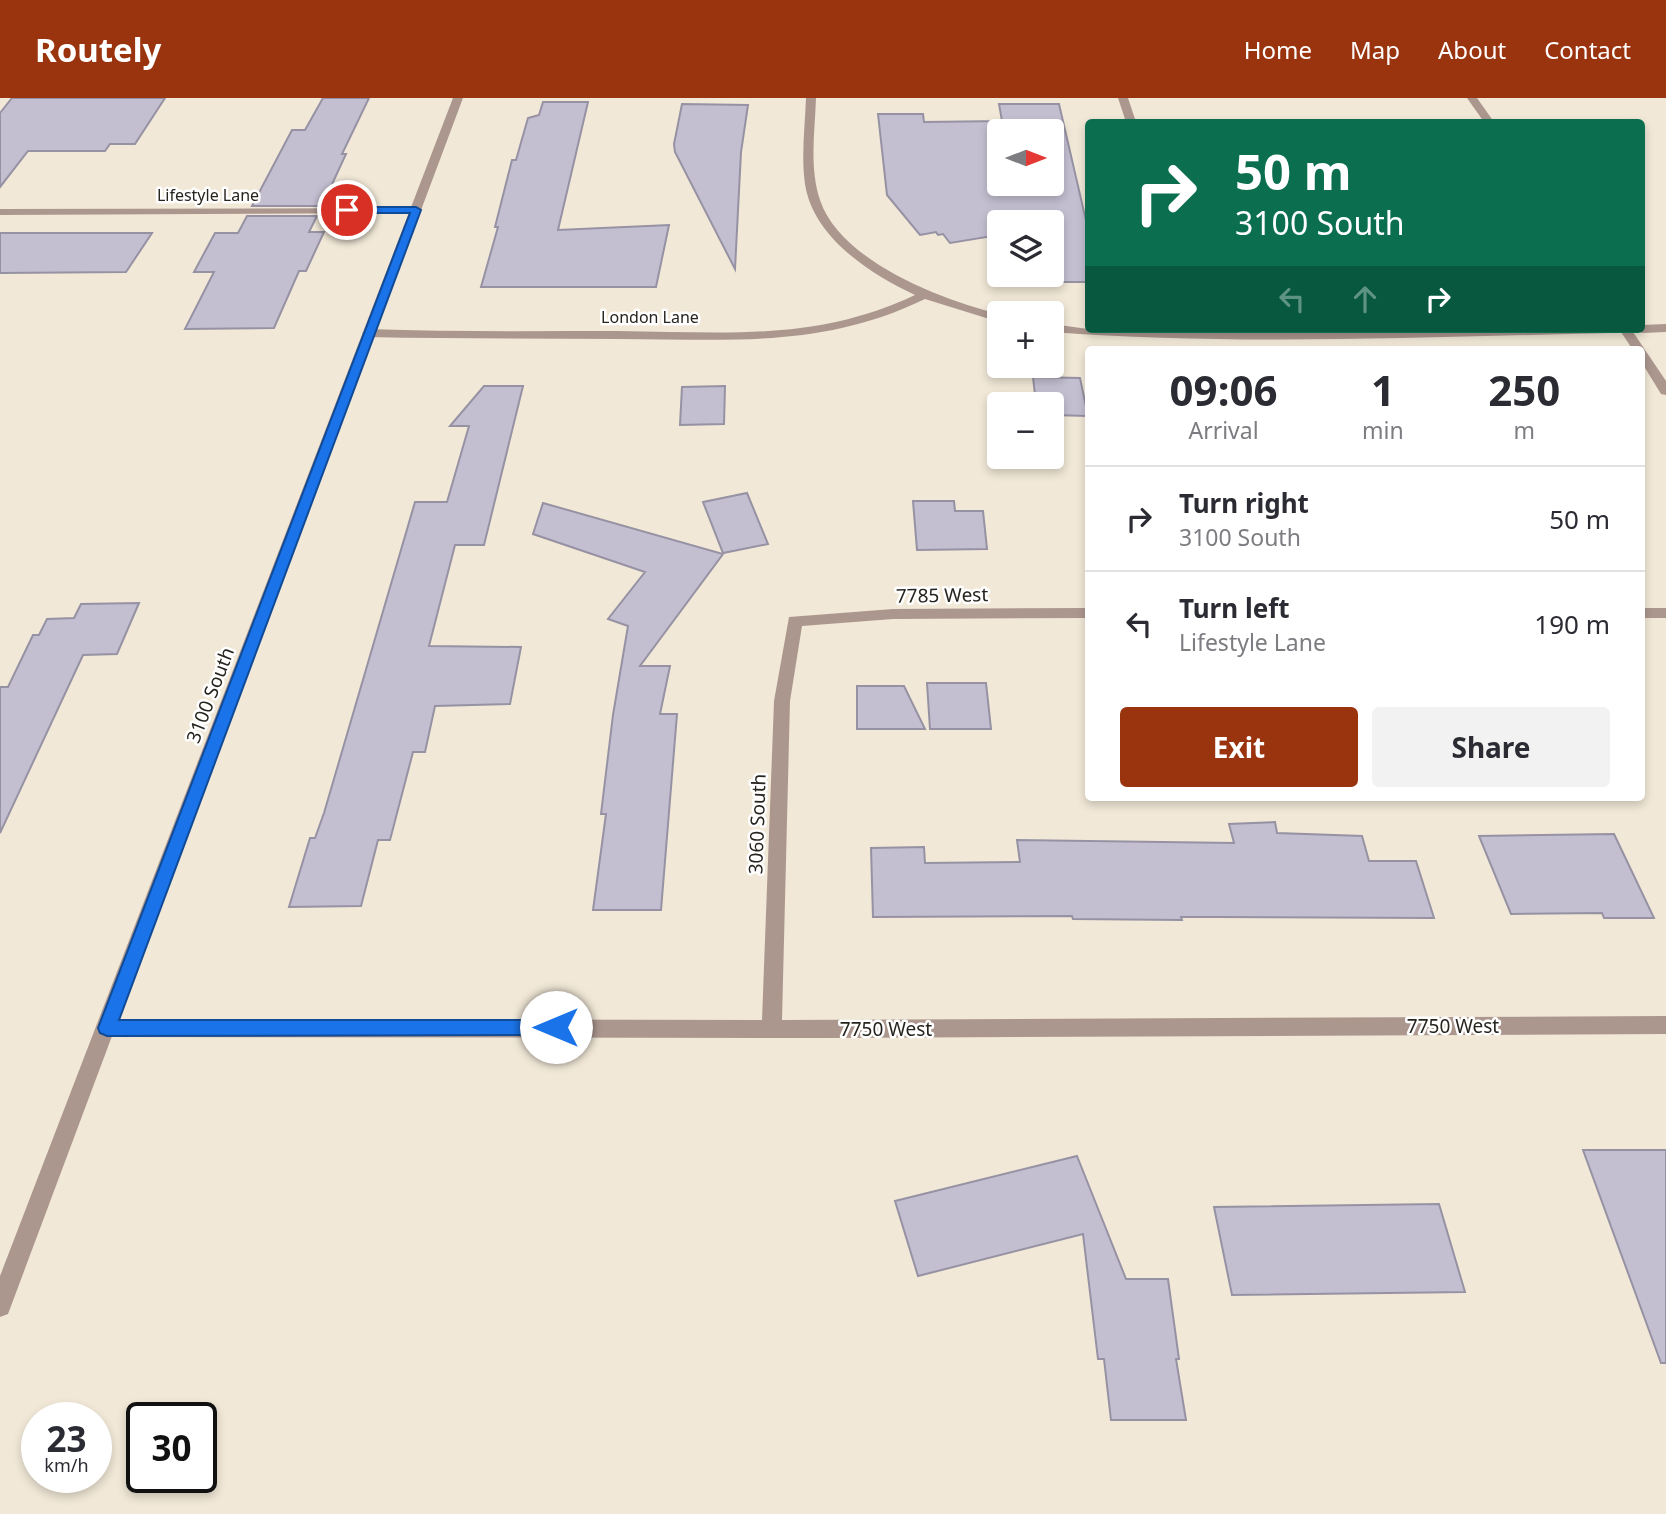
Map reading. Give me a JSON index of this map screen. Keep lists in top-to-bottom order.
{
  "streets": {
    "street": [
      "Lifestyle Lane",
      "London Lane",
      "7785 West",
      "3100 South",
      "3060 South",
      "7750 West"
    ]
  },
  "crossings": [
    ["Lifestyle Lane", "3100 South"],
    ["London Lane", "3100 South"],
    ["7785 West", "3060 South"],
    ["3100 South", "7750 West"],
    ["3060 South", "7750 West"]
  ],
  "north": "right",
  "page": {
    "header": "Routely",
    "nav": [
      "Home",
      "Map",
      "About",
      "Contact"
    ],
    "map_buttons": ["+", "−"],
    "turn": ["50 m", "3100 South"],
    "eta": [
      "09:06",
      "Arrival",
      "1",
      "min",
      "250",
      "m"
    ],
    "list": [
      {
        "name": "Turn right",
        "note": "3100 South",
        "value": "50 m"
      },
      {
        "name": "Turn left",
        "note": "Lifestyle Lane",
        "value": "190 m"
      }
    ],
    "buttons": ["Exit", "Share"],
    "speed": "23 km/h",
    "limit": "30"
  }
}
